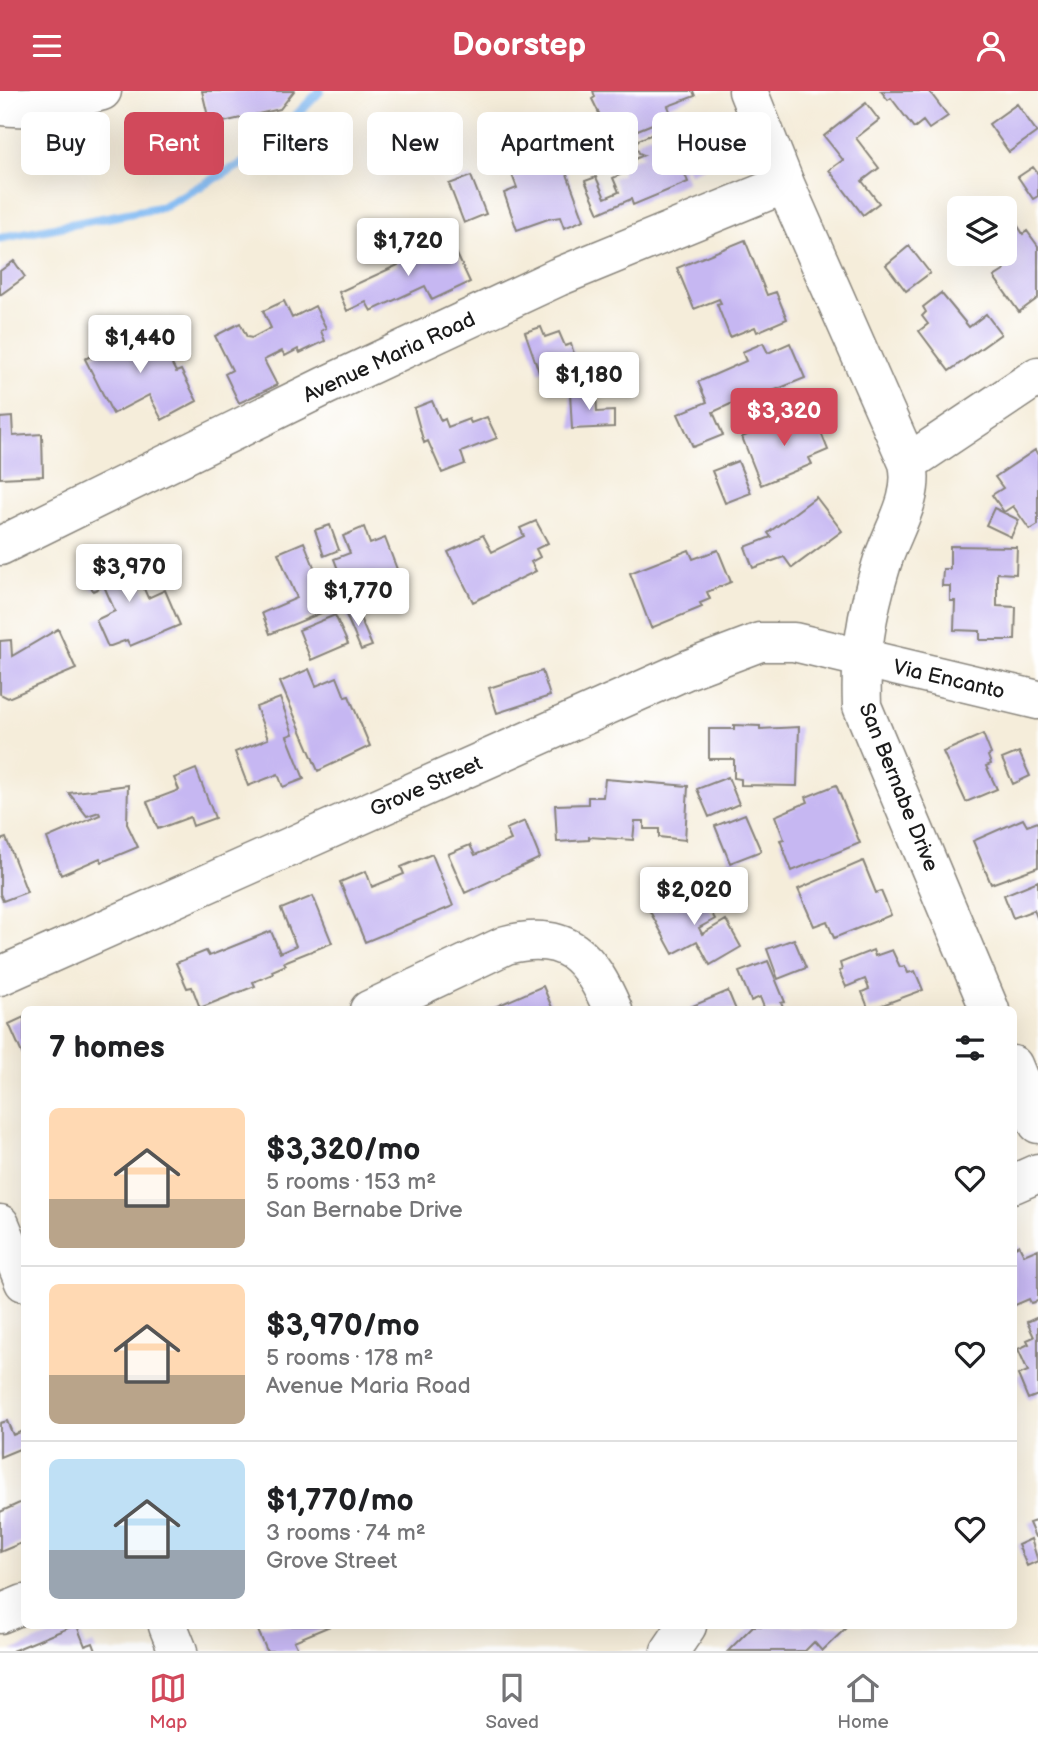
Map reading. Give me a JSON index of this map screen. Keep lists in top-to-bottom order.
{
  "streets": {
    "street": [
      "Avenue Maria Road",
      "Via Encanto",
      "Grove Street",
      "San Bernabe Drive"
    ]
  },
  "crossings": [
    ["Avenue Maria Road", "San Bernabe Drive"],
    ["Via Encanto", "Grove Street"],
    ["Via Encanto", "San Bernabe Drive"],
    ["Grove Street", "San Bernabe Drive"]
  ],
  "page": {
    "header": "Doorstep",
    "chip": [
      "Buy",
      "Rent",
      "Filters",
      "New",
      "Apartment",
      "House"
    ],
    "price": [
      "$1,720",
      "$1,440",
      "$1,180",
      "$3,320",
      "$3,970",
      "$1,770",
      "$2,020"
    ],
    "heading": "7 homes",
    "list": [
      {
        "name": "$3,320/mo",
        "note": "5 rooms · 153 m² · San Bernabe Drive"
      },
      {
        "name": "$3,970/mo",
        "note": "5 rooms · 178 m² · Avenue Maria Road"
      },
      {
        "name": "$1,770/mo",
        "note": "3 rooms · 74 m² · Grove Street"
      }
    ],
    "tabs": ["Map", "Saved", "Home"]
  }
}
